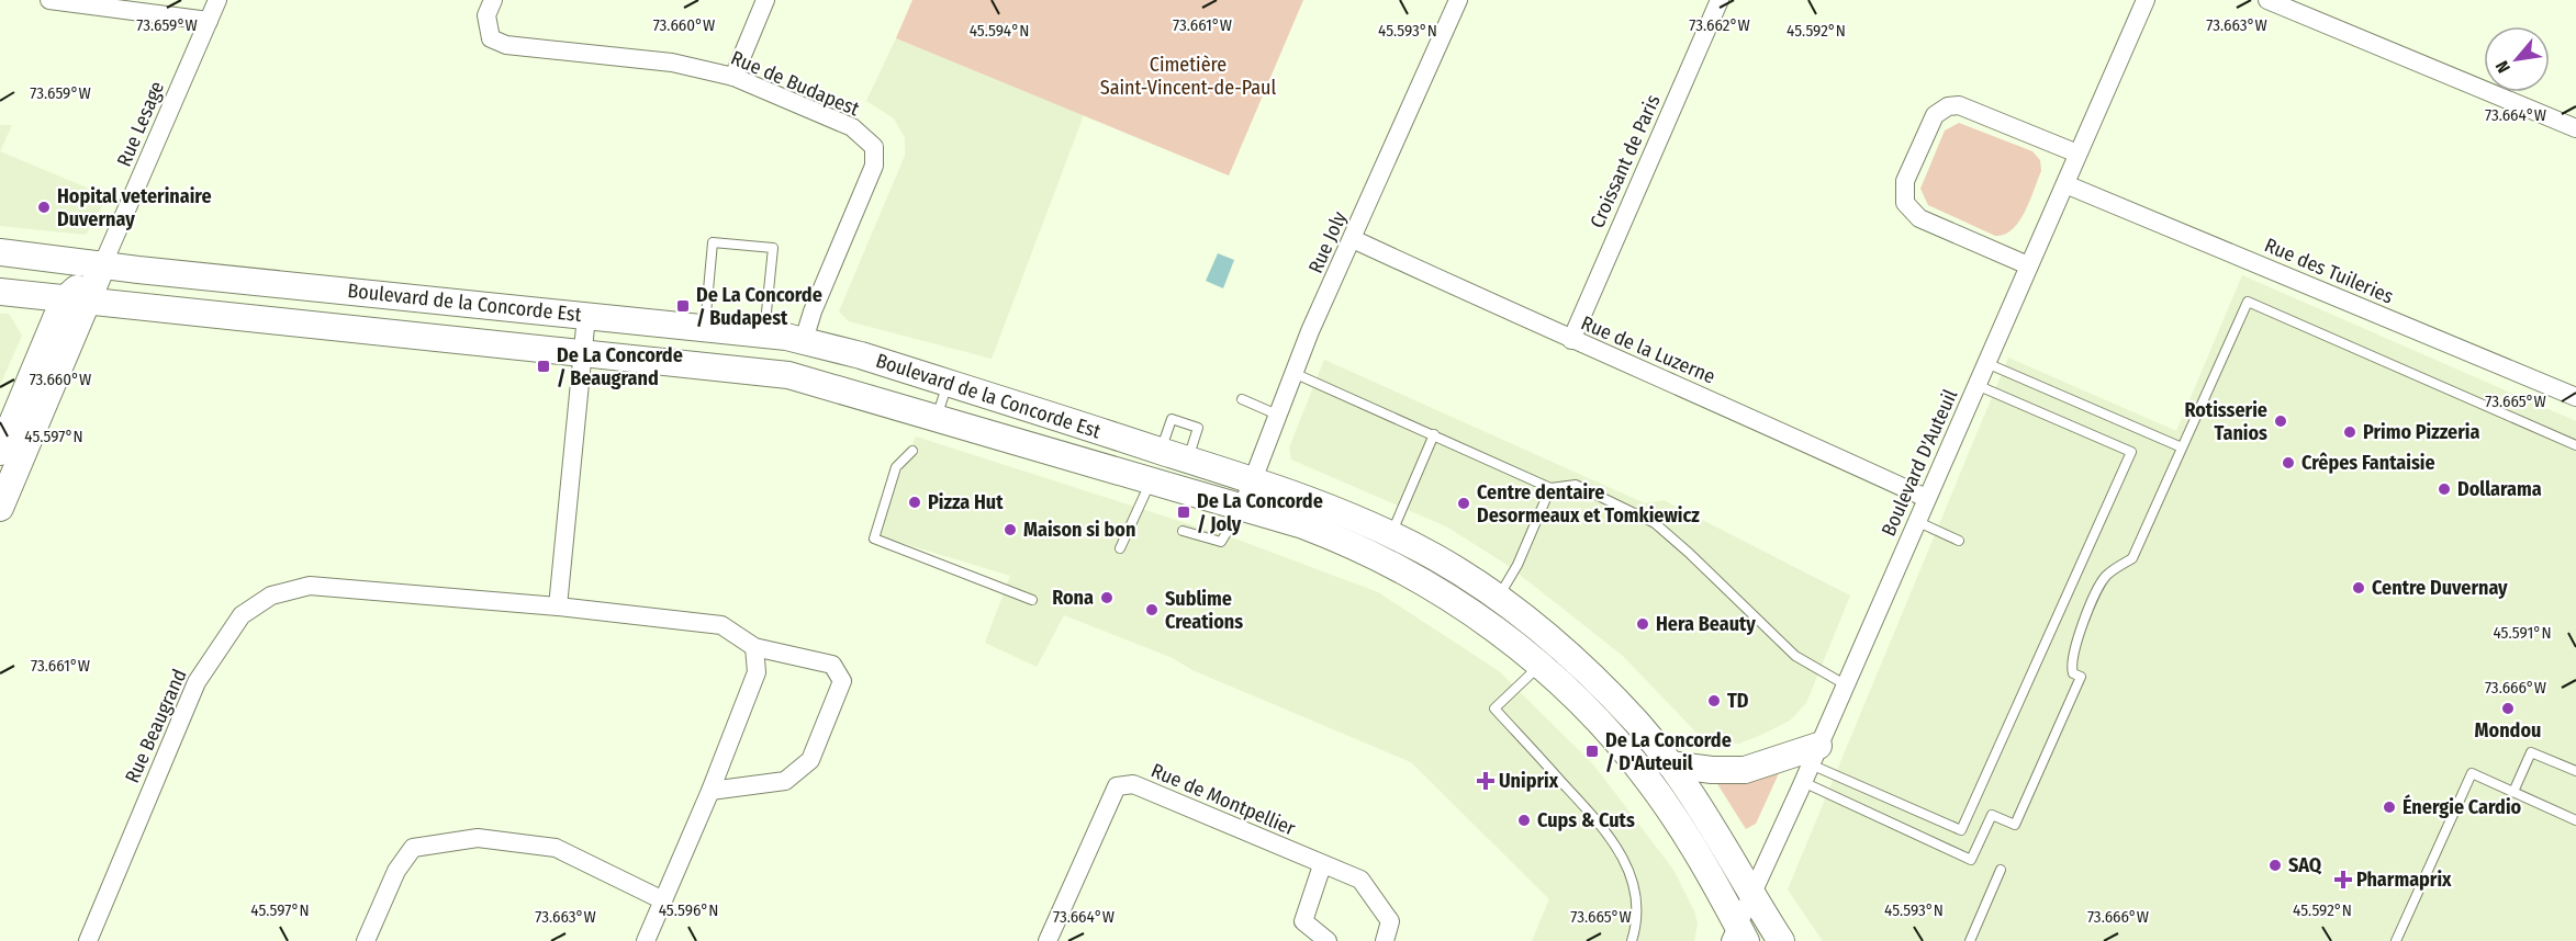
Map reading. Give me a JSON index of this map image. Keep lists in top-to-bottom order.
{
  "streets": {
    "street": [
      "Rue de Budapest",
      "Rue Lesage",
      "Croissant de Paris",
      "Rue Joly",
      "Rue des Tuileries",
      "Boulevard de la Concorde Est",
      "Rue de la Luzerne",
      "Boulevard D'Auteuil",
      "Rue Beaugrand",
      "Rue de Montpellier"
    ]
  },
  "crossings": [
    ["Rue de Budapest", "Boulevard de la Concorde Est"],
    ["Rue Lesage", "Boulevard de la Concorde Est"],
    ["Croissant de Paris", "Rue de la Luzerne"],
    ["Rue Joly", "Boulevard de la Concorde Est"],
    ["Rue Joly", "Rue de la Luzerne"],
    ["Rue des Tuileries", "Boulevard D'Auteuil"],
    ["Boulevard de la Concorde Est", "Boulevard D'Auteuil"],
    ["Rue de la Luzerne", "Boulevard D'Auteuil"]
  ],
  "parks": ["Cimetière Saint-Vincent-de-Paul"],
  "places": {
    "other": [
      "Hopital veterinaire Duvernay",
      "Rotisserie Tanios",
      "Primo Pizzeria",
      "Crêpes Fantaisie",
      "Dollarama",
      "Pizza Hut",
      "Centre dentaire Desormeaux et Tomkiewicz",
      "Maison si bon",
      "Centre Duvernay",
      "Rona",
      "Sublime Creations",
      "Hera Beauty",
      "TD",
      "Mondou",
      "Énergie Cardio",
      "Cups & Cuts",
      "SAQ"
    ],
    "transit": [
      "De La Concorde / Budapest",
      "De La Concorde / Beaugrand",
      "De La Concorde / Joly",
      "De La Concorde / D'Auteuil"
    ],
    "health": ["Uniprix", "Pharmaprix"]
  },
  "north": "bottom left",
  "coordinates": [
    "73.659°W",
    "73.660°W",
    "73.661°W",
    "73.663°W",
    "73.662°W",
    "45.594°N",
    "45.593°N",
    "45.592°N",
    "73.664°W",
    "73.665°W",
    "45.597°N",
    "45.591°N",
    "73.666°W",
    "45.596°N"
  ]
}
